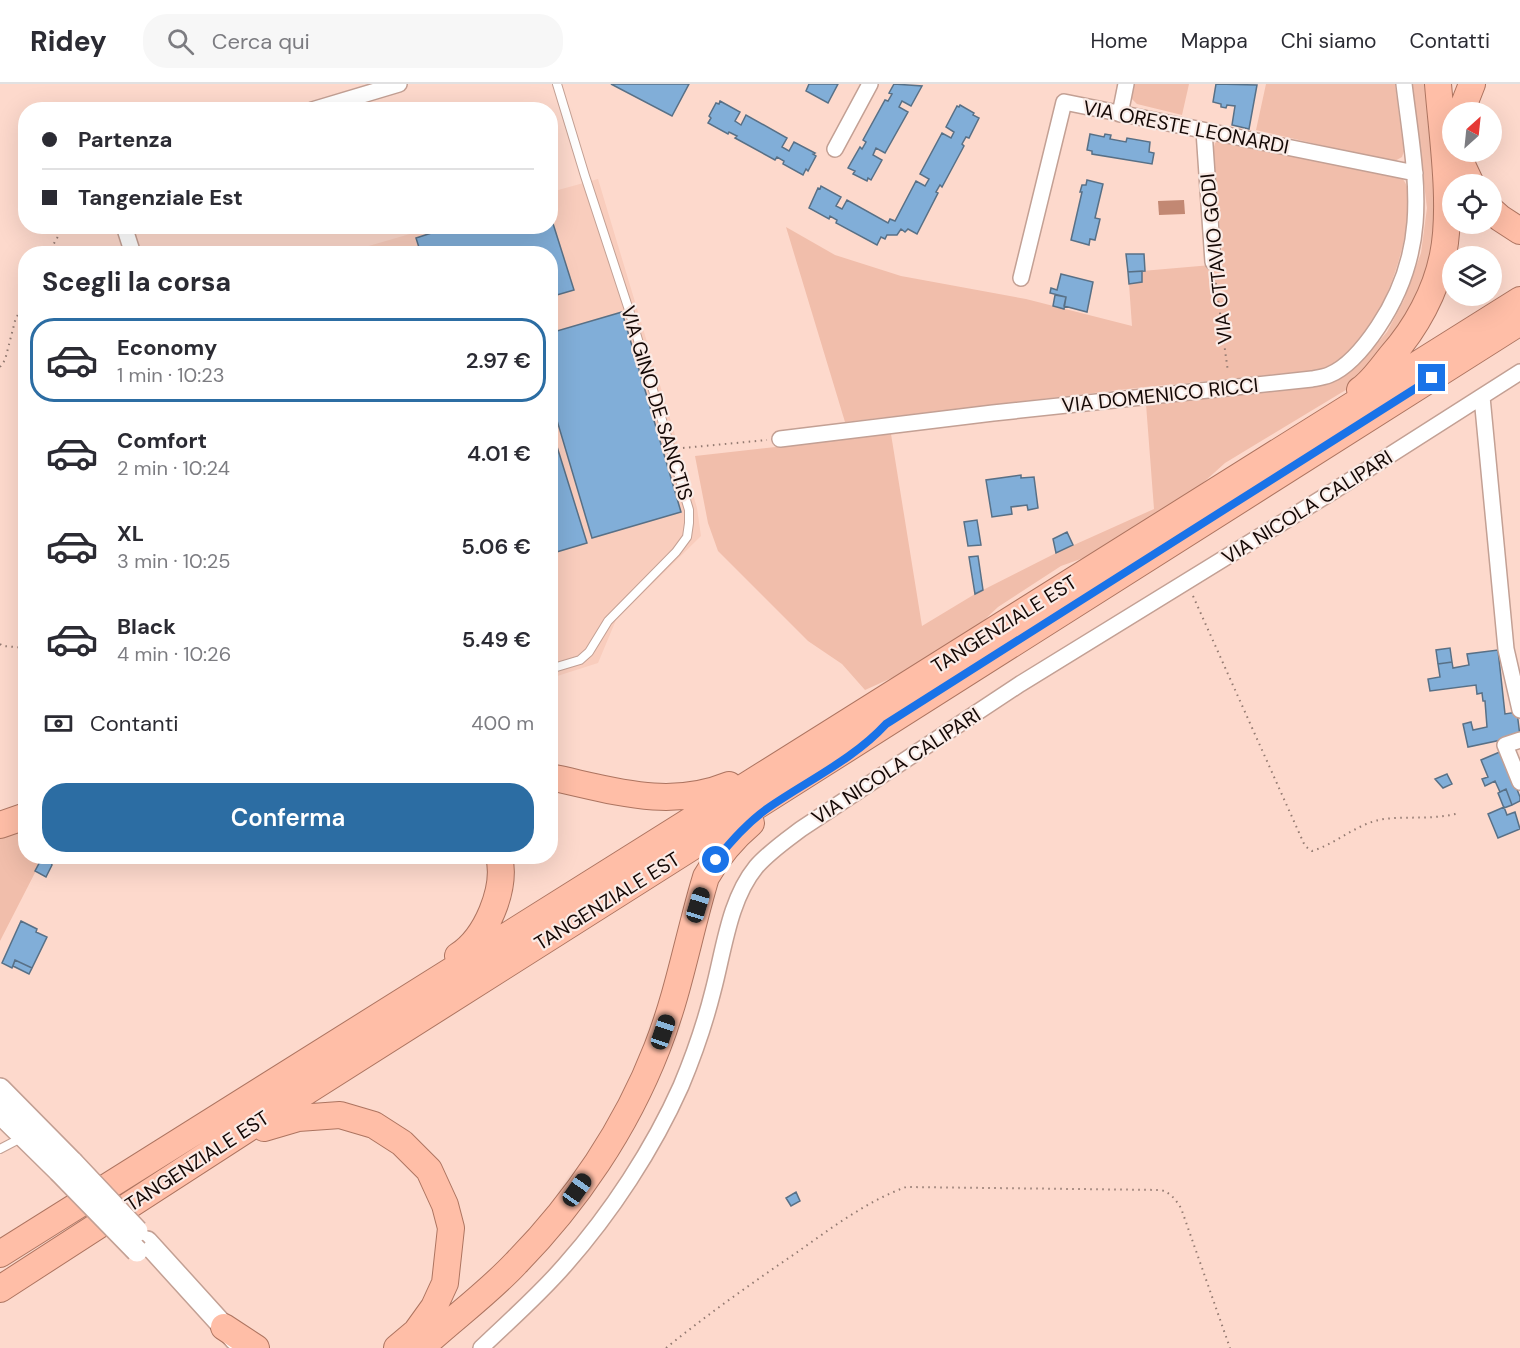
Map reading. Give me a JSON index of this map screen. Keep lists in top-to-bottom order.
{
  "streets": {
    "highway": ["TANGENZIALE EST"],
    "street": [
      "VIA ORESTE LEONARDI",
      "VIA OTTAVIO GODI",
      "VIA DOMENICO RICCI",
      "VIA NICOLA CALIPARI"
    ],
    "lane": ["VIA GINO DE SANCTIS"]
  },
  "crossings": [
    ["VIA ORESTE LEONARDI", "VIA OTTAVIO GODI"],
    ["VIA ORESTE LEONARDI", "VIA DOMENICO RICCI"],
    ["VIA OTTAVIO GODI", "VIA DOMENICO RICCI"]
  ],
  "north": "top right",
  "page": {
    "header": "Ridey",
    "search": "Cerca qui",
    "nav": [
      "Home",
      "Mappa",
      "Chi siamo",
      "Contatti"
    ],
    "banner": ["Partenza", "Tangenziale Est"],
    "heading": "Scegli la corsa",
    "list": [
      {
        "name": "Economy",
        "note": "1 min · 10:23",
        "value": "2.97 €"
      },
      {
        "name": "Comfort",
        "note": "2 min · 10:24",
        "value": "4.01 €"
      },
      {
        "name": "XL",
        "note": "3 min · 10:25",
        "value": "5.06 €"
      },
      {
        "name": "Black",
        "note": "4 min · 10:26",
        "value": "5.49 €"
      }
    ],
    "pay": ["Contanti", "400 m"],
    "buttons": "Conferma"
  }
}
